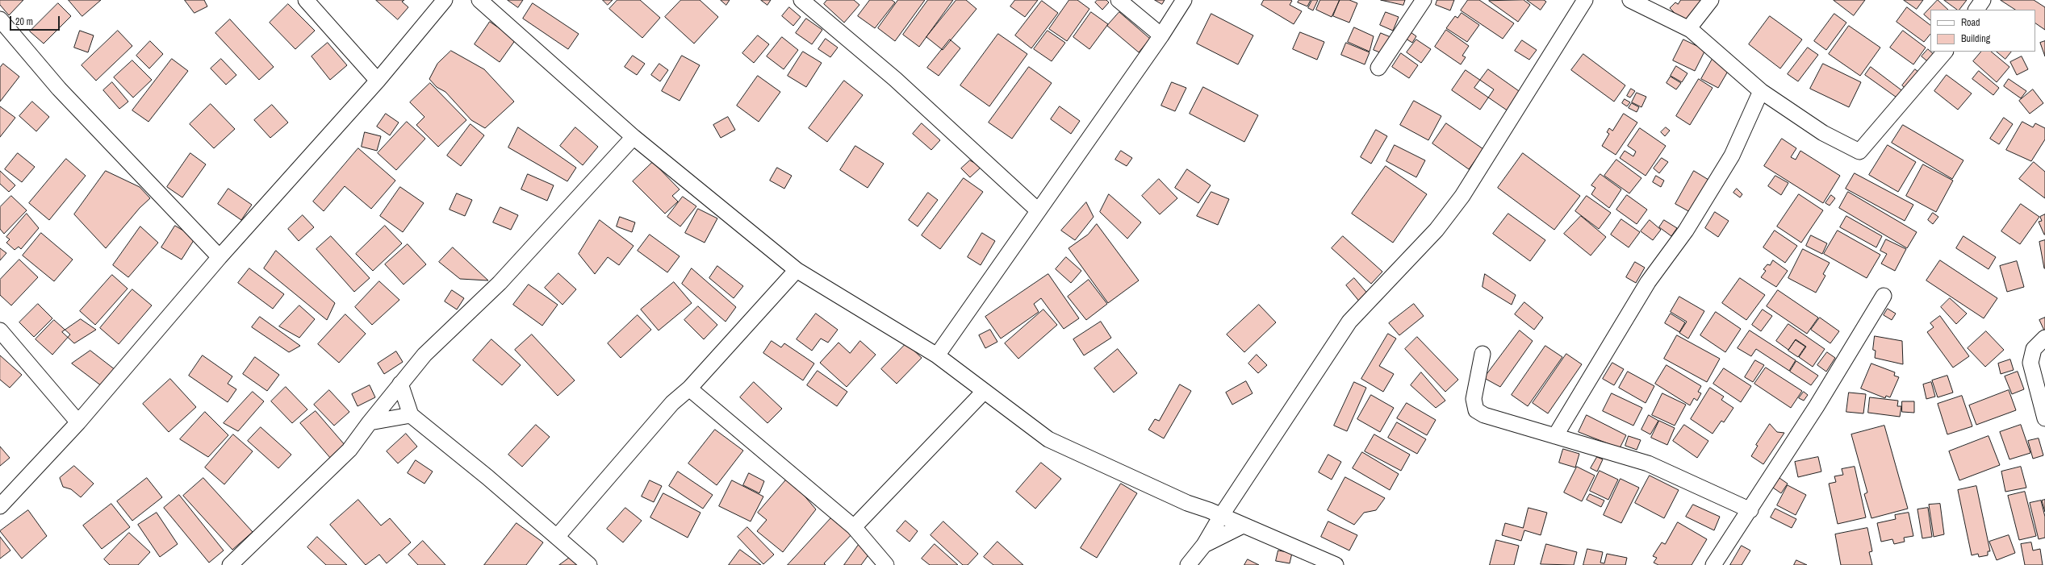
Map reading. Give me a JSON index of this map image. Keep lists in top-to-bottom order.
{
  "legend": ["Road", "Building"],
  "scale_bar": "20 m"
}
